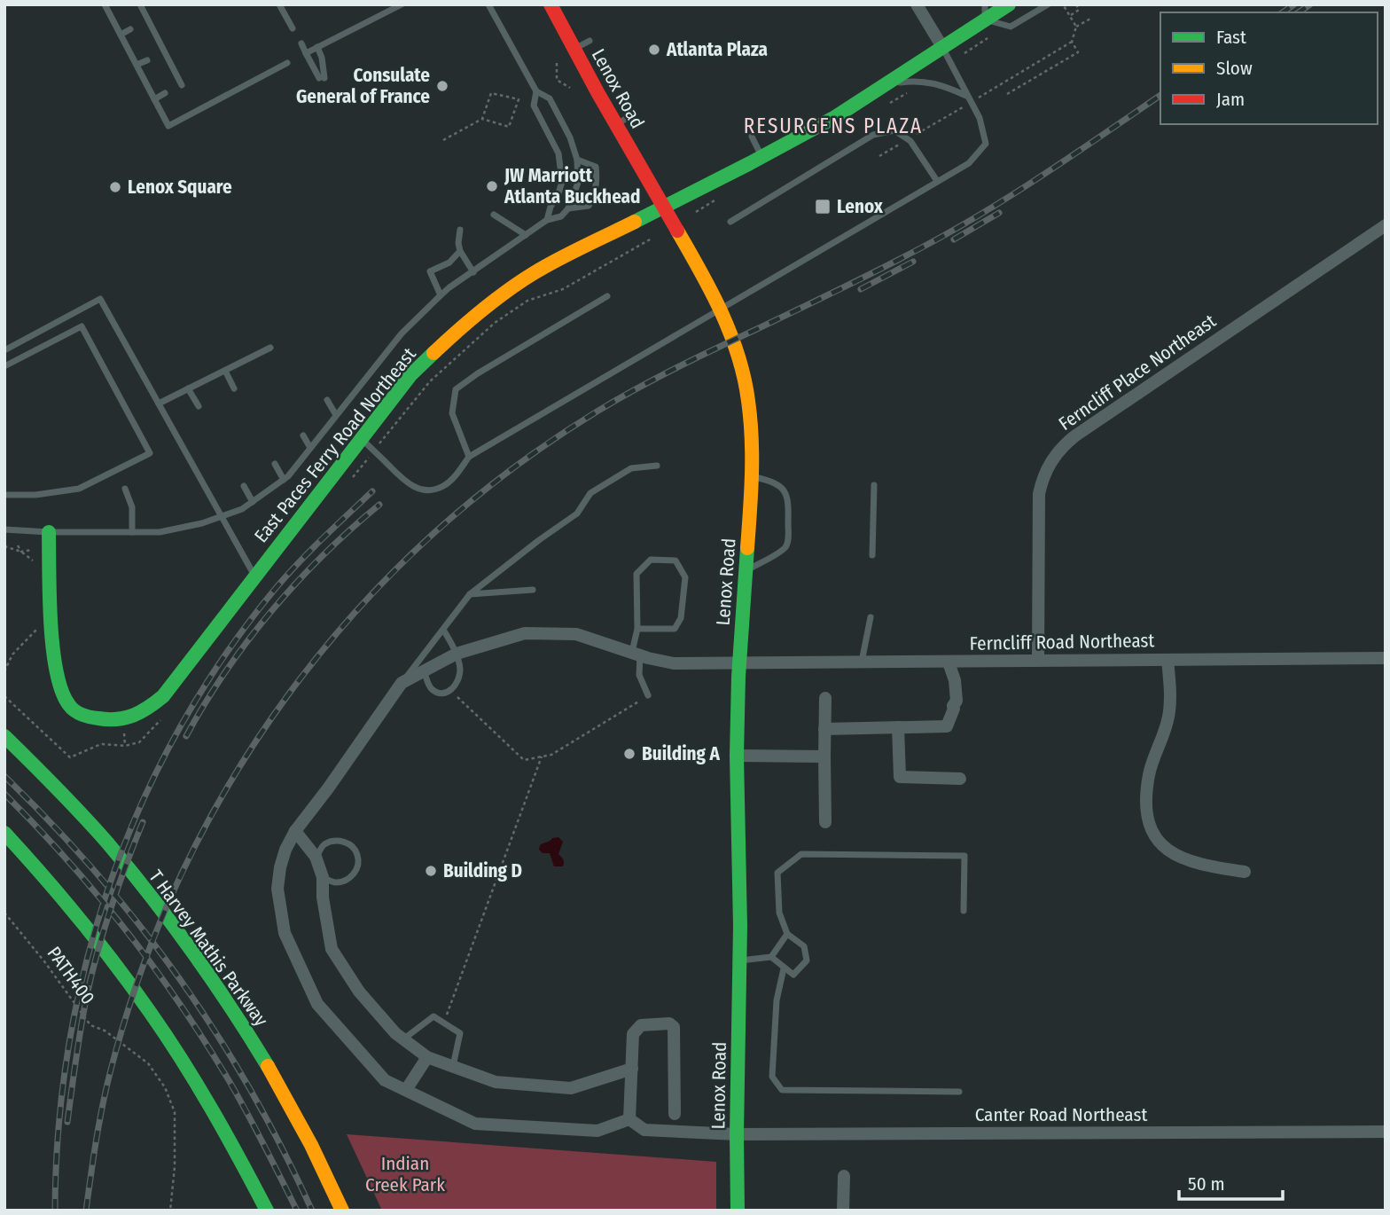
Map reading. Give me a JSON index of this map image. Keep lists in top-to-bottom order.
{
  "streets": {
    "main road": ["Lenox Road", "East Paces Ferry Road Northeast", "T Harvey Mathis Parkway"],
    "street": ["Ferncliff Place Northeast", "Ferncliff Road Northeast", "Canter Road Northeast"],
    "path": ["PATH400"]
  },
  "crossings": [
    ["Lenox Road", "East Paces Ferry Road Northeast"],
    ["Lenox Road", "Ferncliff Road Northeast"],
    ["Lenox Road", "Canter Road Northeast"],
    ["Ferncliff Place Northeast", "Ferncliff Road Northeast"]
  ],
  "districts": ["RESURGENS PLAZA"],
  "parks": ["Indian Creek Park"],
  "places": {
    "other": [
      "Atlanta Plaza",
      "Consulate General of France",
      "JW Marriott Atlanta Buckhead",
      "Lenox Square",
      "Building A",
      "Building D"
    ],
    "transit": ["Lenox"]
  },
  "legend": ["Fast", "Slow", "Jam"],
  "scale_bar": "50 m"
}
